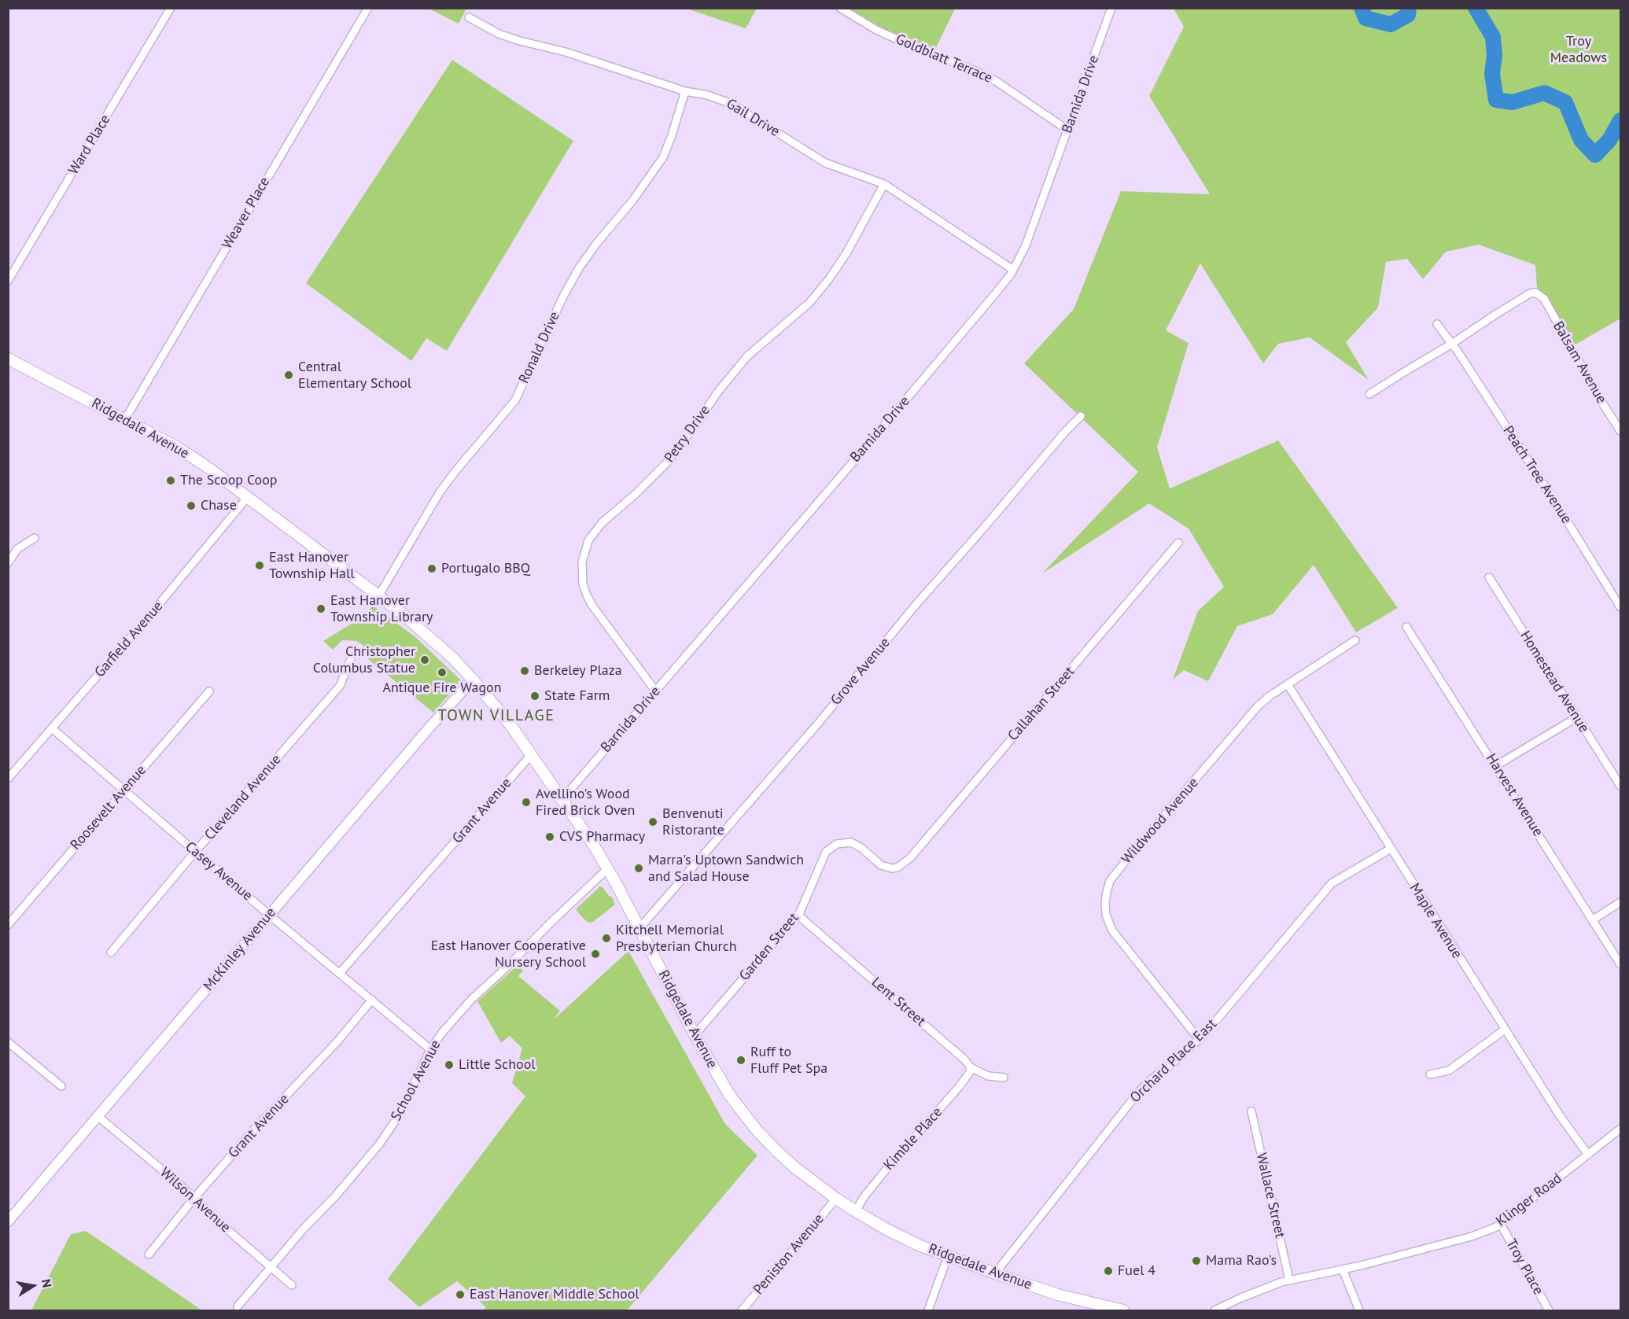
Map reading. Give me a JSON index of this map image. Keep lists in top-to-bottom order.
{
  "streets": {
    "main road": ["Ridgedale Avenue"],
    "street": [
      "Goldblatt Terrace",
      "Barnida Drive",
      "Gail Drive",
      "Ward Place",
      "Weaver Place",
      "Ronald Drive",
      "Balsam Avenue",
      "Petry Drive",
      "Peach Tree Avenue",
      "Garfield Avenue",
      "Grove Avenue",
      "Homestead Avenue",
      "Callahan Street",
      "Harvest Avenue",
      "Cleveland Avenue",
      "Roosevelt Avenue",
      "Grant Avenue",
      "Wildwood Avenue",
      "Casey Avenue",
      "Maple Avenue",
      "Garden Street",
      "McKinley Avenue",
      "Lent Street",
      "Orchard Place East",
      "School Avenue",
      "Kimble Place",
      "Wallace Street",
      "Wilson Avenue",
      "Klinger Road",
      "Peniston Avenue",
      "Troy Place"
    ]
  },
  "crossings": [
    ["Goldblatt Terrace", "Barnida Drive"],
    ["Barnida Drive", "Gail Drive"],
    ["Barnida Drive", "Ridgedale Avenue"],
    ["Barnida Drive", "Petry Drive"],
    ["Gail Drive", "Ronald Drive"],
    ["Gail Drive", "Petry Drive"],
    ["Weaver Place", "Ridgedale Avenue"],
    ["Ronald Drive", "Ridgedale Avenue"],
    ["Balsam Avenue", "Peach Tree Avenue"],
    ["Ridgedale Avenue", "Garfield Avenue"],
    ["Ridgedale Avenue", "Grove Avenue"],
    ["Ridgedale Avenue", "Grant Avenue"],
    ["Ridgedale Avenue", "Garden Street"],
    ["Ridgedale Avenue", "McKinley Avenue"],
    ["Ridgedale Avenue", "Orchard Place East"],
    ["Ridgedale Avenue", "School Avenue"],
    ["Ridgedale Avenue", "Kimble Place"],
    ["Ridgedale Avenue", "Peniston Avenue"],
    ["Garfield Avenue", "Casey Avenue"],
    ["Callahan Street", "Garden Street"],
    ["Cleveland Avenue", "Casey Avenue"],
    ["Roosevelt Avenue", "Casey Avenue"],
    ["Grant Avenue", "Casey Avenue"],
    ["Grant Avenue", "Wilson Avenue"],
    ["Wildwood Avenue", "Maple Avenue"],
    ["Wildwood Avenue", "Orchard Place East"],
    ["Casey Avenue", "McKinley Avenue"],
    ["Casey Avenue", "School Avenue"],
    ["Maple Avenue", "Orchard Place East"],
    ["Maple Avenue", "Klinger Road"],
    ["Garden Street", "Lent Street"],
    ["McKinley Avenue", "Wilson Avenue"],
    ["Lent Street", "Kimble Place"],
    ["School Avenue", "Wilson Avenue"],
    ["Wallace Street", "Klinger Road"],
    ["Klinger Road", "Troy Place"]
  ],
  "districts": ["TOWN VILLAGE"],
  "parks": ["Troy Meadows"],
  "places": [
    "Central Elementary School",
    "The Scoop Coop",
    "Chase",
    "East Hanover Township Hall",
    "Portugalo BBQ",
    "East Hanover Township Library",
    "Christopher Columbus Statue",
    "Berkeley Plaza",
    "Antique Fire Wagon",
    "State Farm",
    "Avellino's Wood Fired Brick Oven",
    "Benvenuti Ristorante",
    "CVS Pharmacy",
    "Marra's Uptown Sandwich and Salad House",
    "Kitchell Memorial Presbyterian Church",
    "East Hanover Cooperative Nursery School",
    "Ruff to Fluff Pet Spa",
    "Little School",
    "Mama Rao's",
    "Fuel 4",
    "East Hanover Middle School"
  ],
  "north": "right"
}
